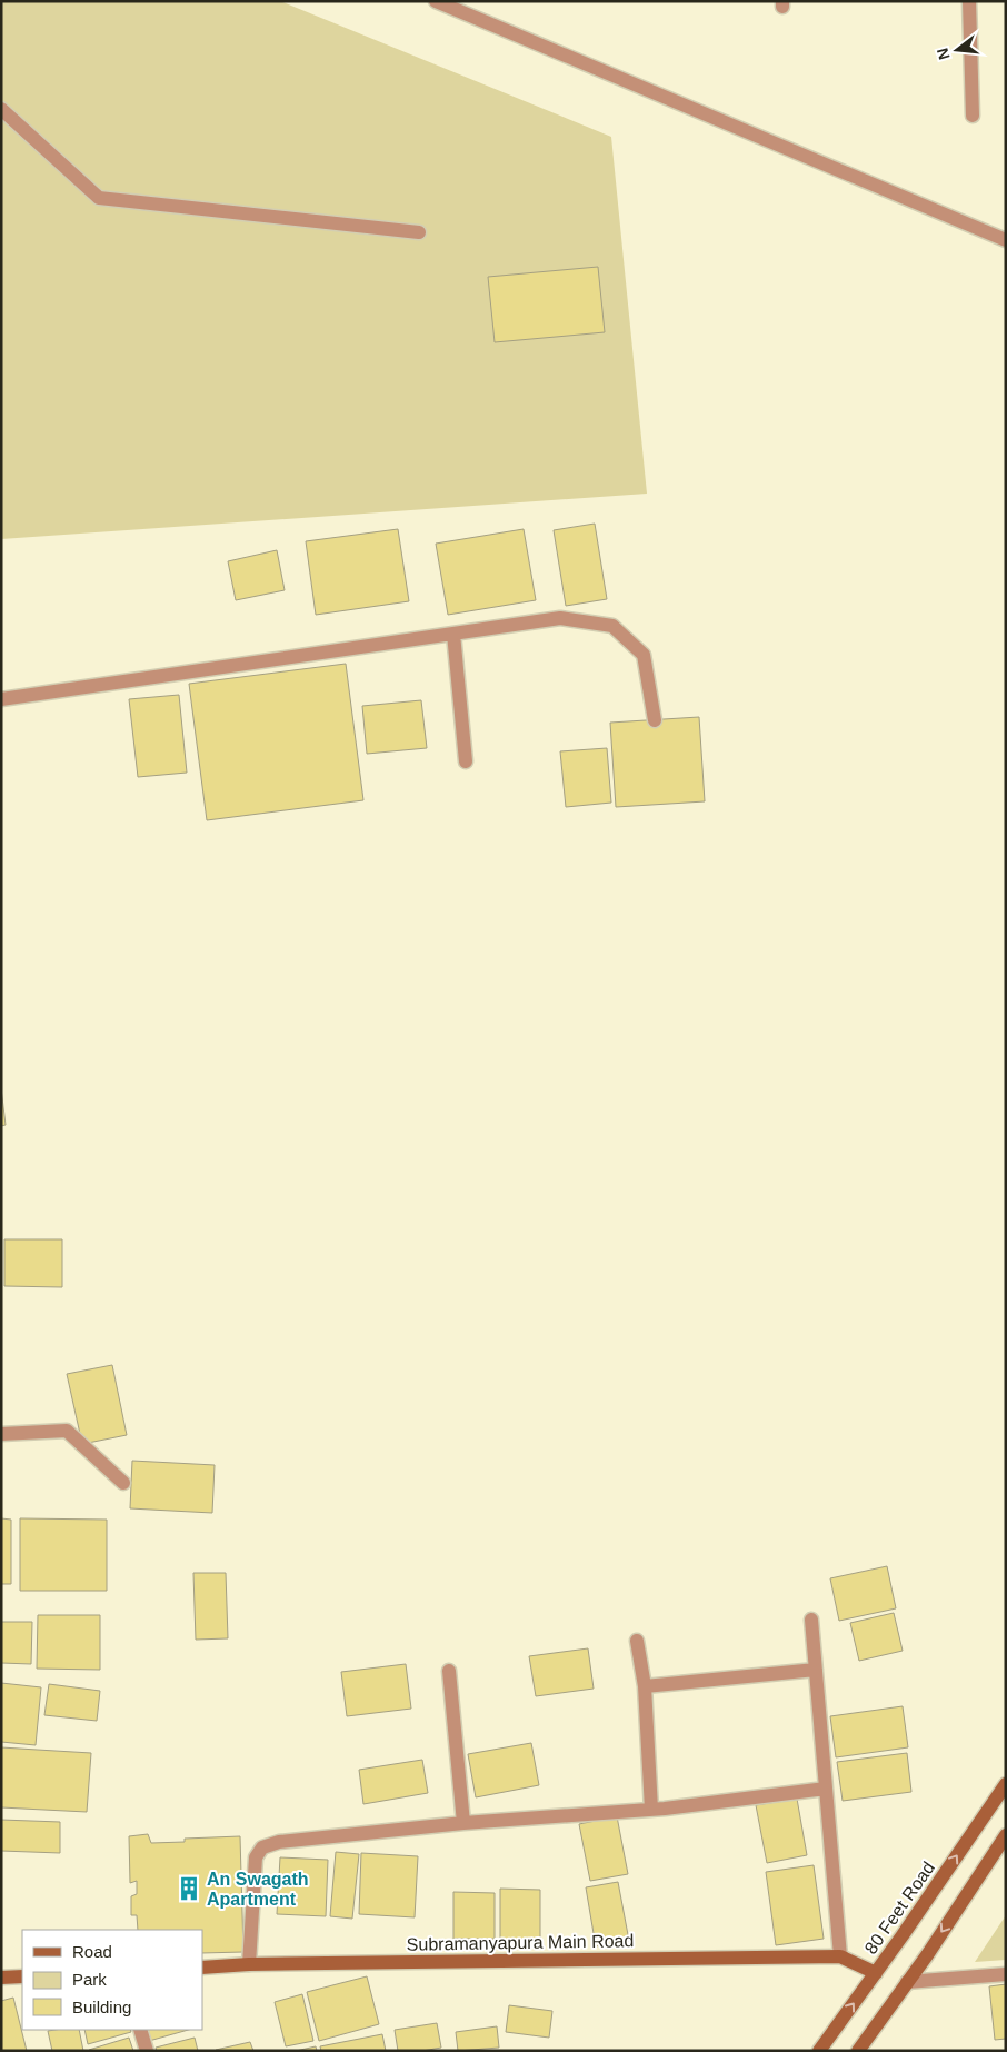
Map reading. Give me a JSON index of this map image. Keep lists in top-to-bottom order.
{
  "streets": {
    "street": ["80 Feet Road", "Subramanyapura Main Road"]
  },
  "places": {
    "building": ["An Swagath Apartment"]
  },
  "legend": ["Road", "Park", "Building"],
  "north": "left"
}
